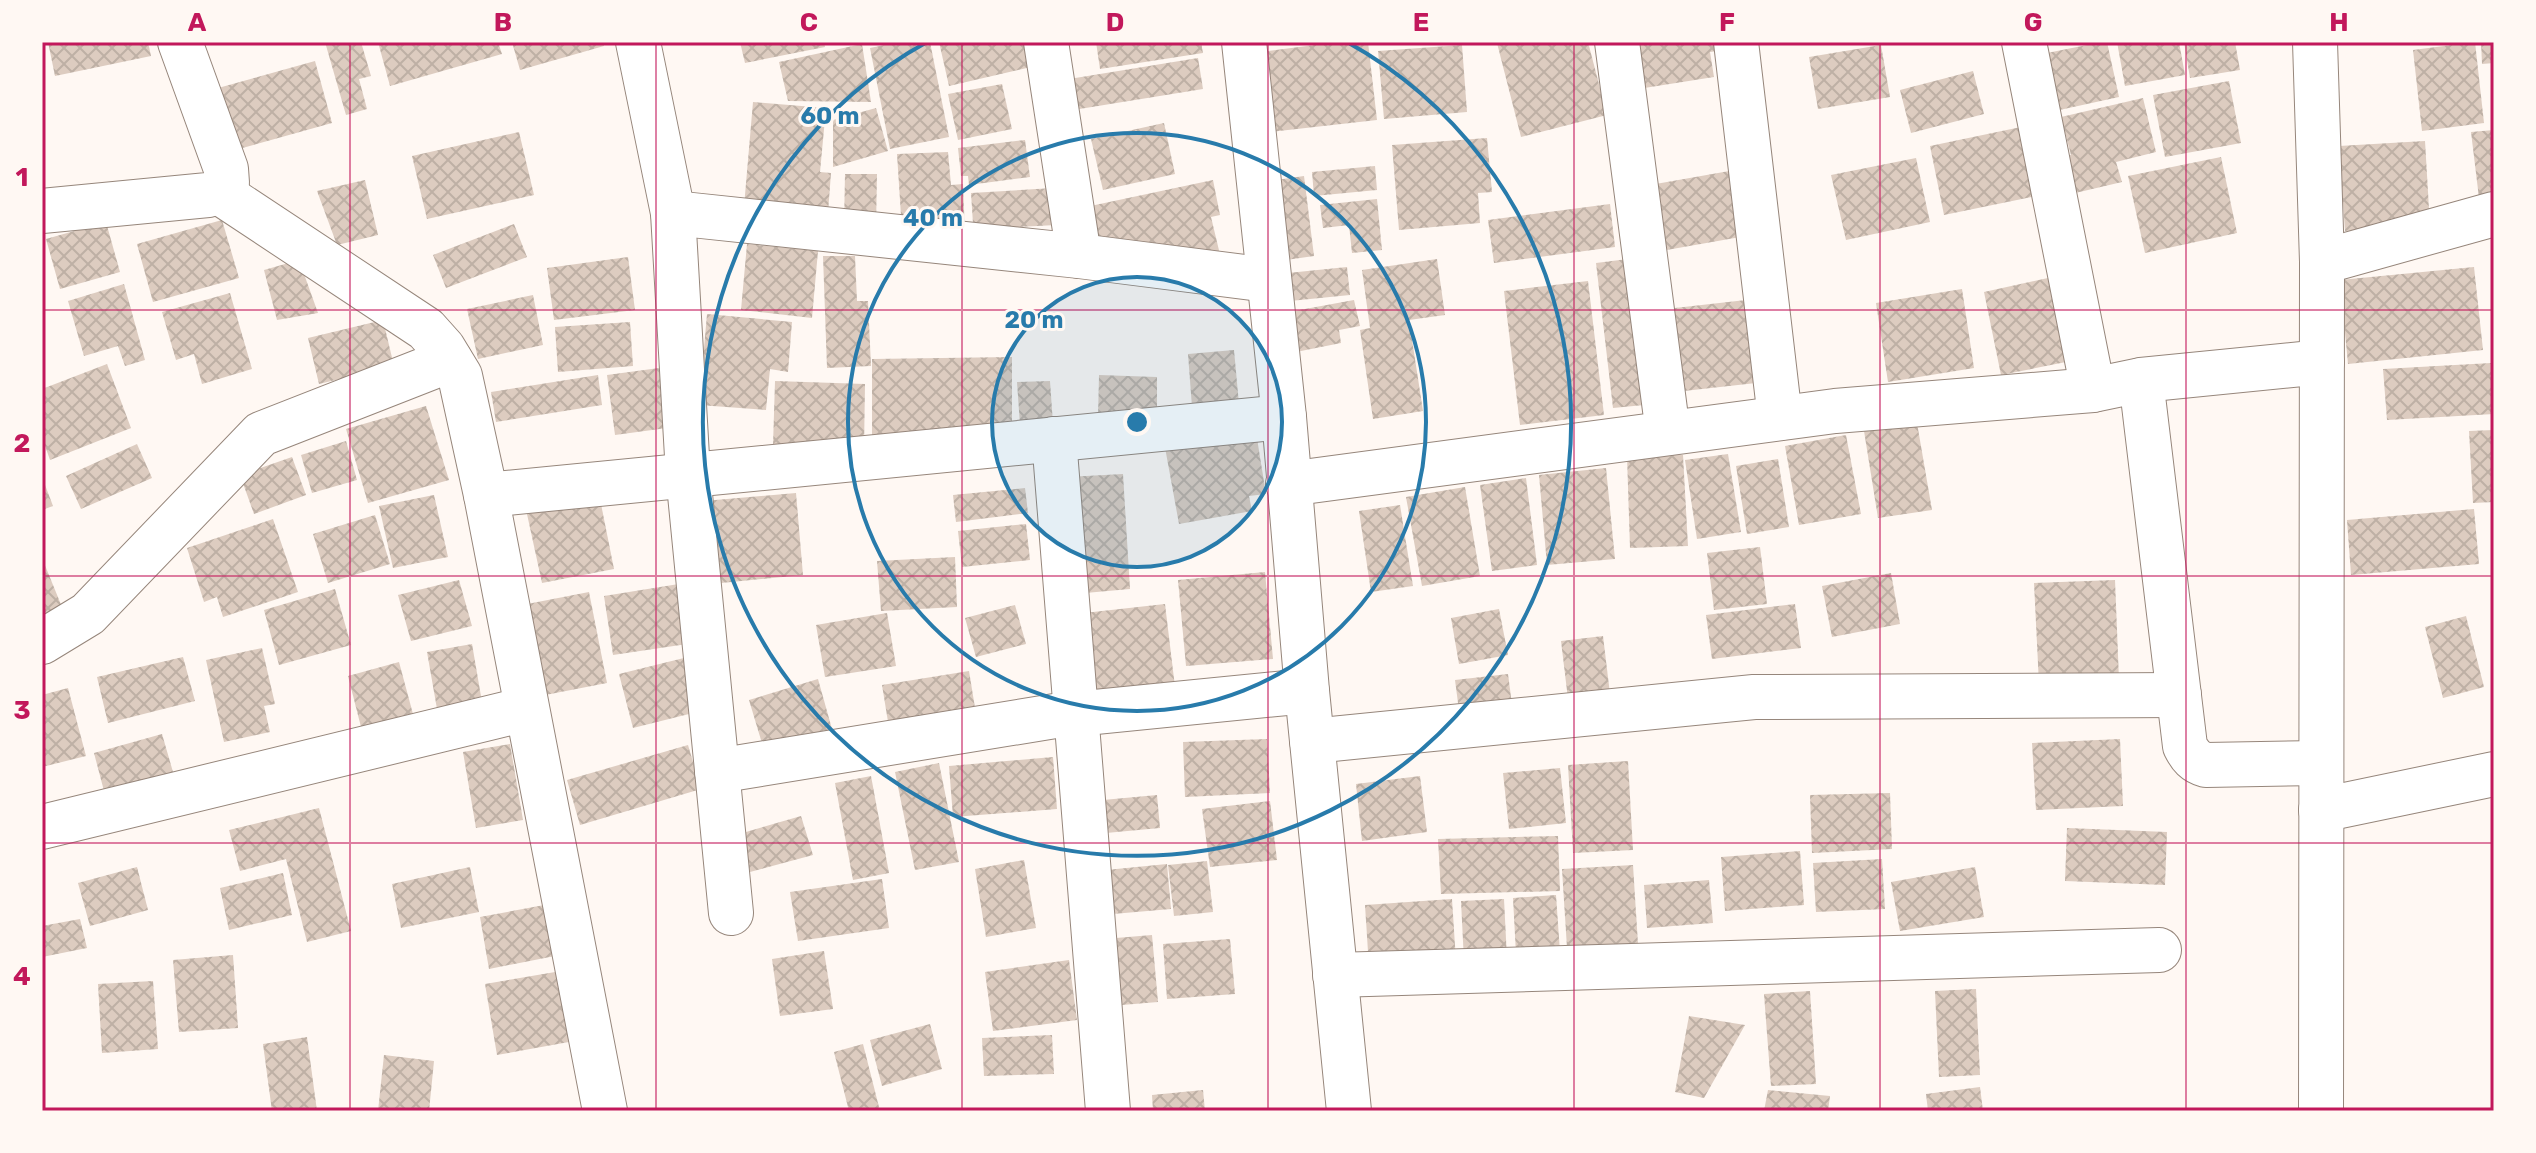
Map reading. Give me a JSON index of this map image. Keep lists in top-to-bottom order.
{
  "grid": {
    "columns": [
      "A",
      "B",
      "C",
      "D",
      "E",
      "F",
      "G",
      "H"
    ],
    "rows": [
      "1",
      "2",
      "3",
      "4"
    ]
  },
  "rings": ["60 m", "40 m", "20 m"]
}
